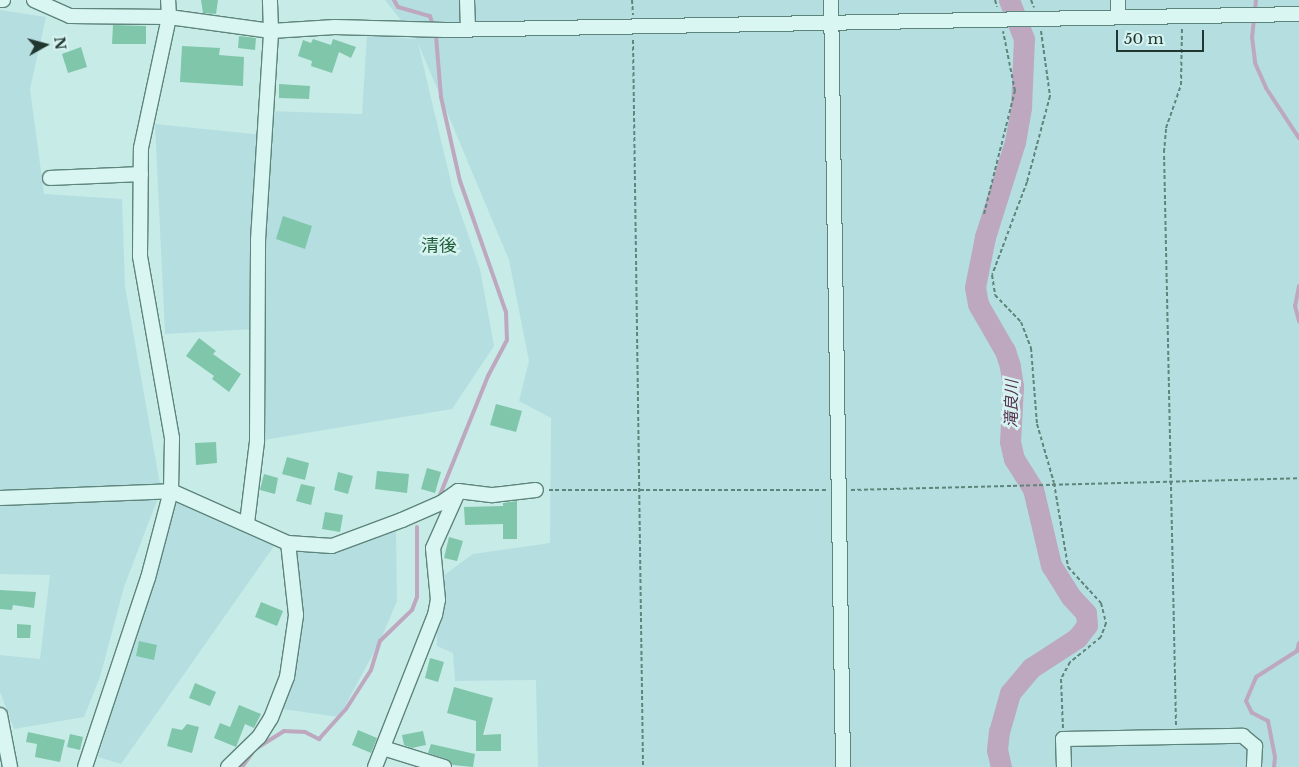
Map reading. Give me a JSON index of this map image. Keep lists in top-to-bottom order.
{
  "districts": ["清後"],
  "water": ["滝良川"],
  "scale_bar": "50 m",
  "north": "right"
}
